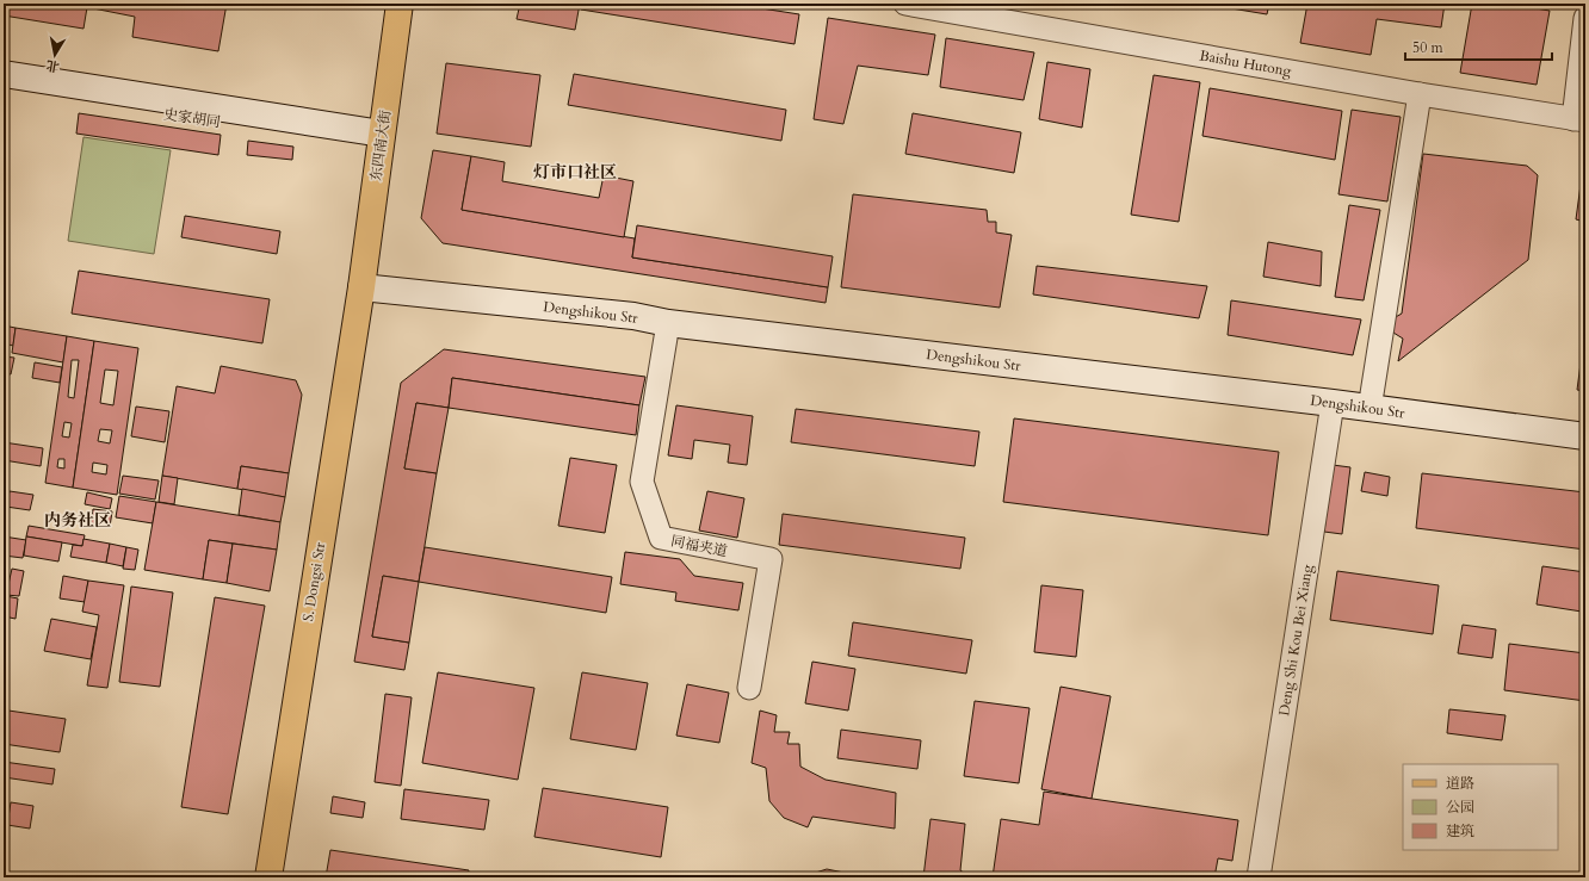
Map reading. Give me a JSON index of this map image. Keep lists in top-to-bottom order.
{
  "streets": {
    "main road": ["东四南大街", "S. Dongsi Str"],
    "street": [
      "Baishu Hutong",
      "史家胡同",
      "Dengshikou Str",
      "同福夹道",
      "Deng Shi Kou Bei Xiang"
    ]
  },
  "crossings": [
    ["史家胡同", "东四南大街"],
    ["东四南大街", "Dengshikou Str"],
    ["东四南大街", "S. Dongsi Str"],
    ["Dengshikou Str", "同福夹道"],
    ["Dengshikou Str", "S. Dongsi Str"],
    ["Dengshikou Str", "Deng Shi Kou Bei Xiang"]
  ],
  "districts": ["灯市口社区", "内务社区"],
  "legend": ["道路", "公园", "建筑"],
  "scale_bar": "50 m",
  "north": "bottom"
}
